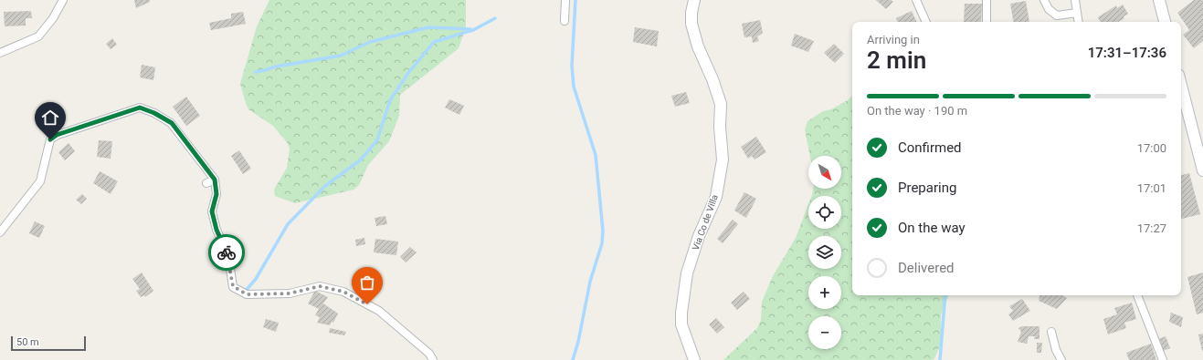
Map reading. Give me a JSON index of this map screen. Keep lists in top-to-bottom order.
{
  "streets": {
    "street": ["Via Co de Villa"]
  },
  "scale_bar": "50 m",
  "north": "bottom right",
  "page": {
    "heading": ["2 min", "Arriving in", "17:31–17:36"],
    "bar": "On the way · 190 m",
    "list": [
      ["Confirmed", "17:00"],
      ["Preparing", "17:01"],
      ["On the way", "17:27"],
      "Delivered"
    ],
    "map_buttons": ["+", "−"],
    "scale": "50 m"
  }
}
